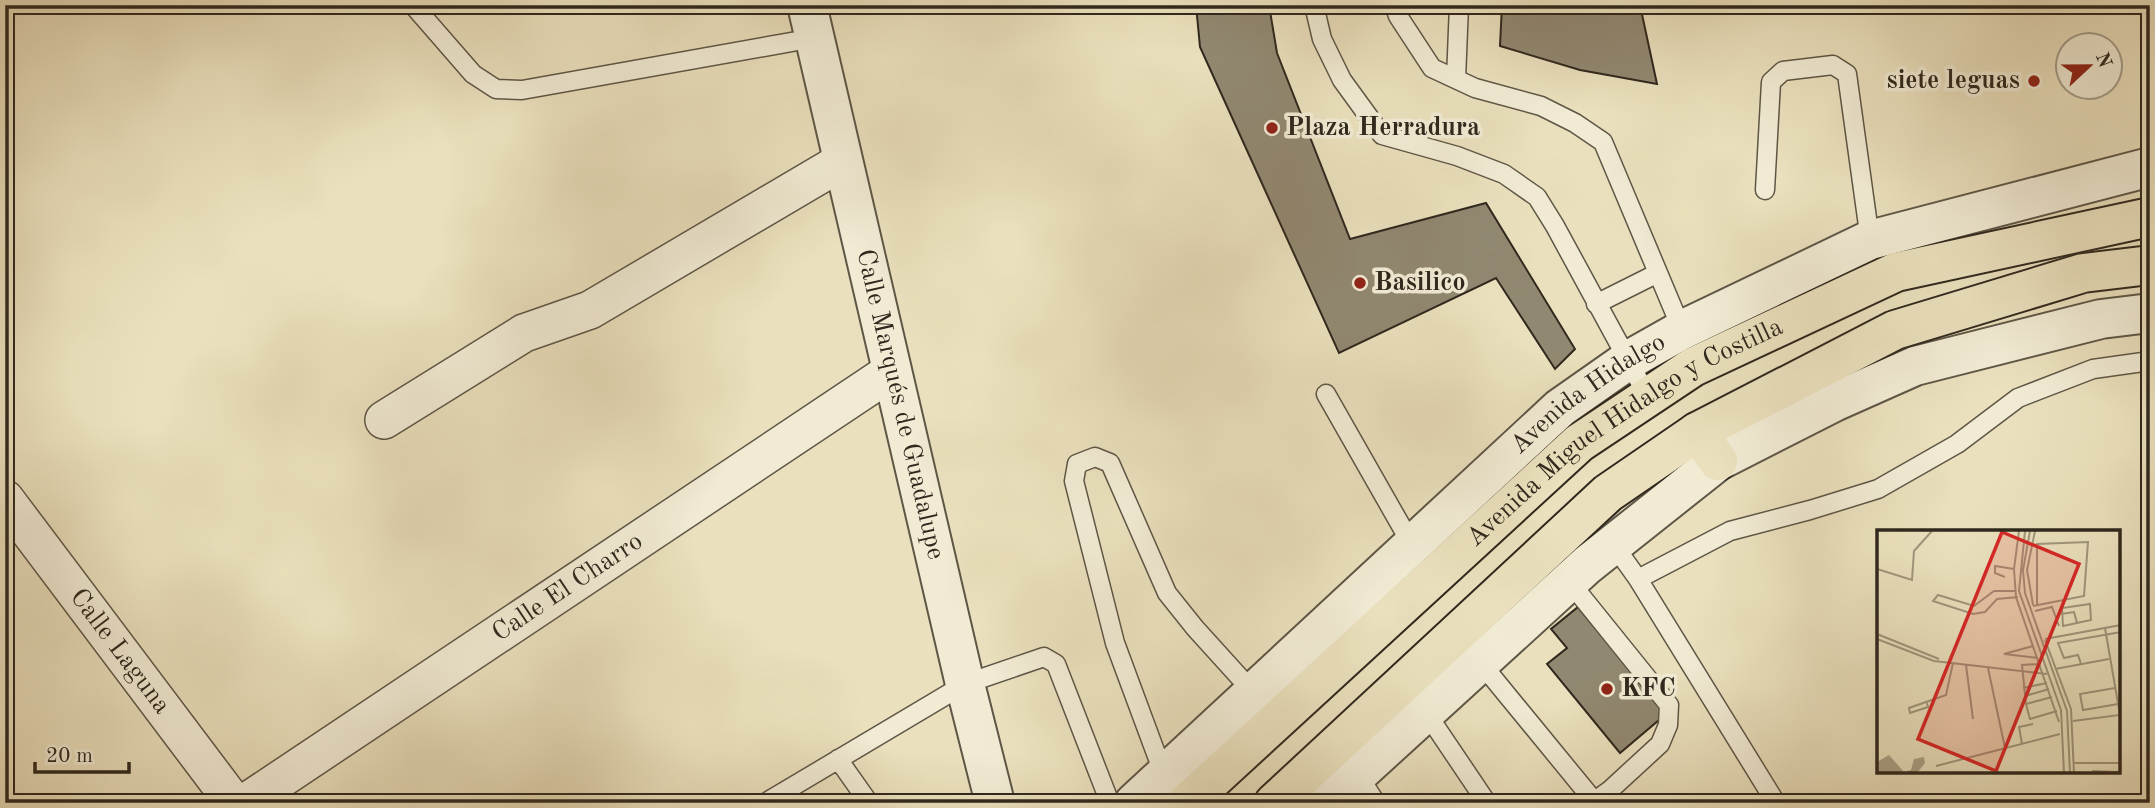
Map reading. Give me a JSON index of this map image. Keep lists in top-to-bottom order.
{
  "streets": {
    "main road": ["Avenida Miguel Hidalgo y Costilla"],
    "street": [
      "Avenida Hidalgo",
      "Calle Marqués de Guadalupe",
      "Calle El Charro",
      "Calle Laguna"
    ]
  },
  "crossings": [
    ["Avenida Hidalgo", "Avenida Miguel Hidalgo y Costilla"],
    ["Calle Marqués de Guadalupe", "Calle El Charro"]
  ],
  "places": [
    "siete leguas",
    "Plaza Herradura",
    "Basilico",
    "KFC"
  ],
  "scale_bar": "20 m",
  "north": "right"
}
